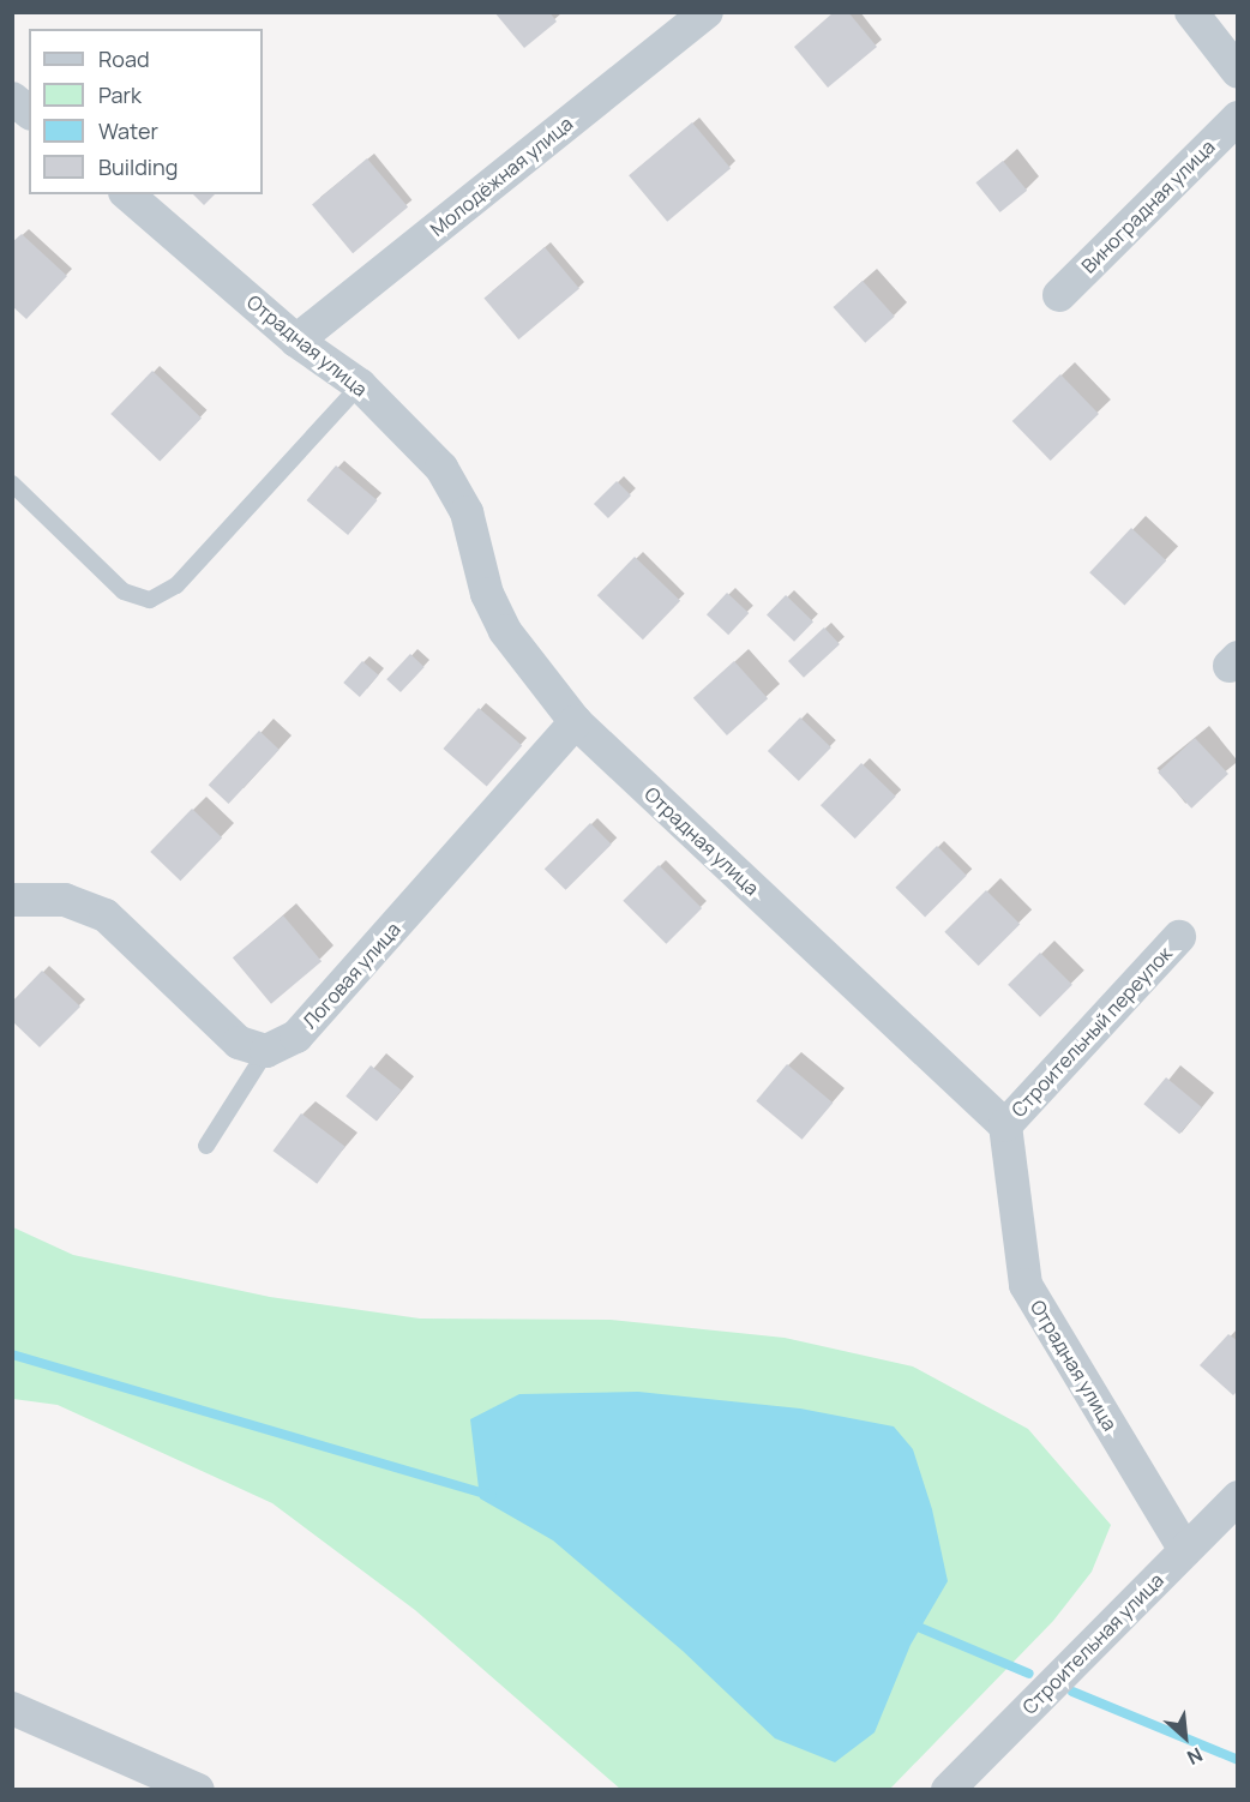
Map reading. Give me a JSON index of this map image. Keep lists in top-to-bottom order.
{
  "streets": {
    "street": [
      "Молодёжная улица",
      "Виноградная улица",
      "Отрадная улица",
      "Логовая улица",
      "Строительный переулок",
      "Строительная улица"
    ]
  },
  "crossings": [
    ["Молодёжная улица", "Отрадная улица"],
    ["Отрадная улица", "Логовая улица"],
    ["Отрадная улица", "Строительный переулок"],
    ["Отрадная улица", "Строительная улица"]
  ],
  "legend": [
    "Road",
    "Park",
    "Water",
    "Building"
  ],
  "north": "bottom right"
}
